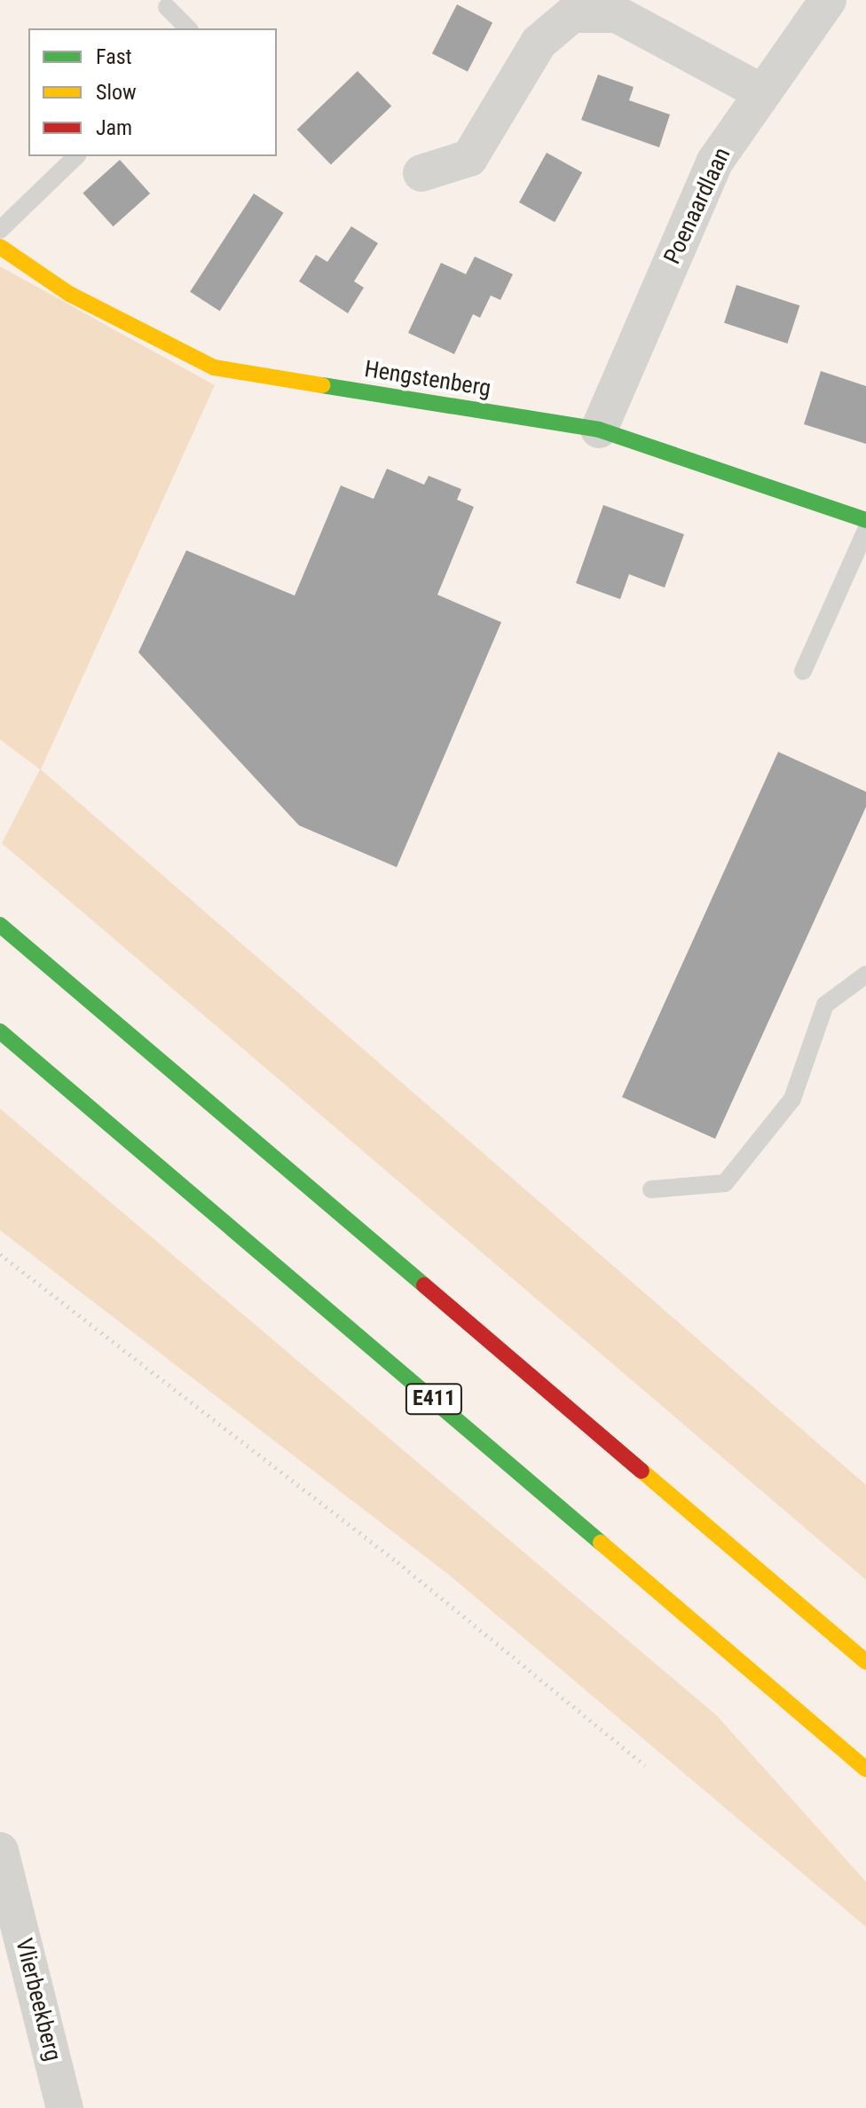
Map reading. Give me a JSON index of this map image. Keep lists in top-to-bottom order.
{
  "streets": {
    "main road": ["Hengstenberg", "E411"],
    "street": ["Poenaardlaan", "Vlierbeekberg"]
  },
  "crossings": [
    ["Poenaardlaan", "Hengstenberg"]
  ],
  "legend": ["Fast", "Slow", "Jam"]
}
